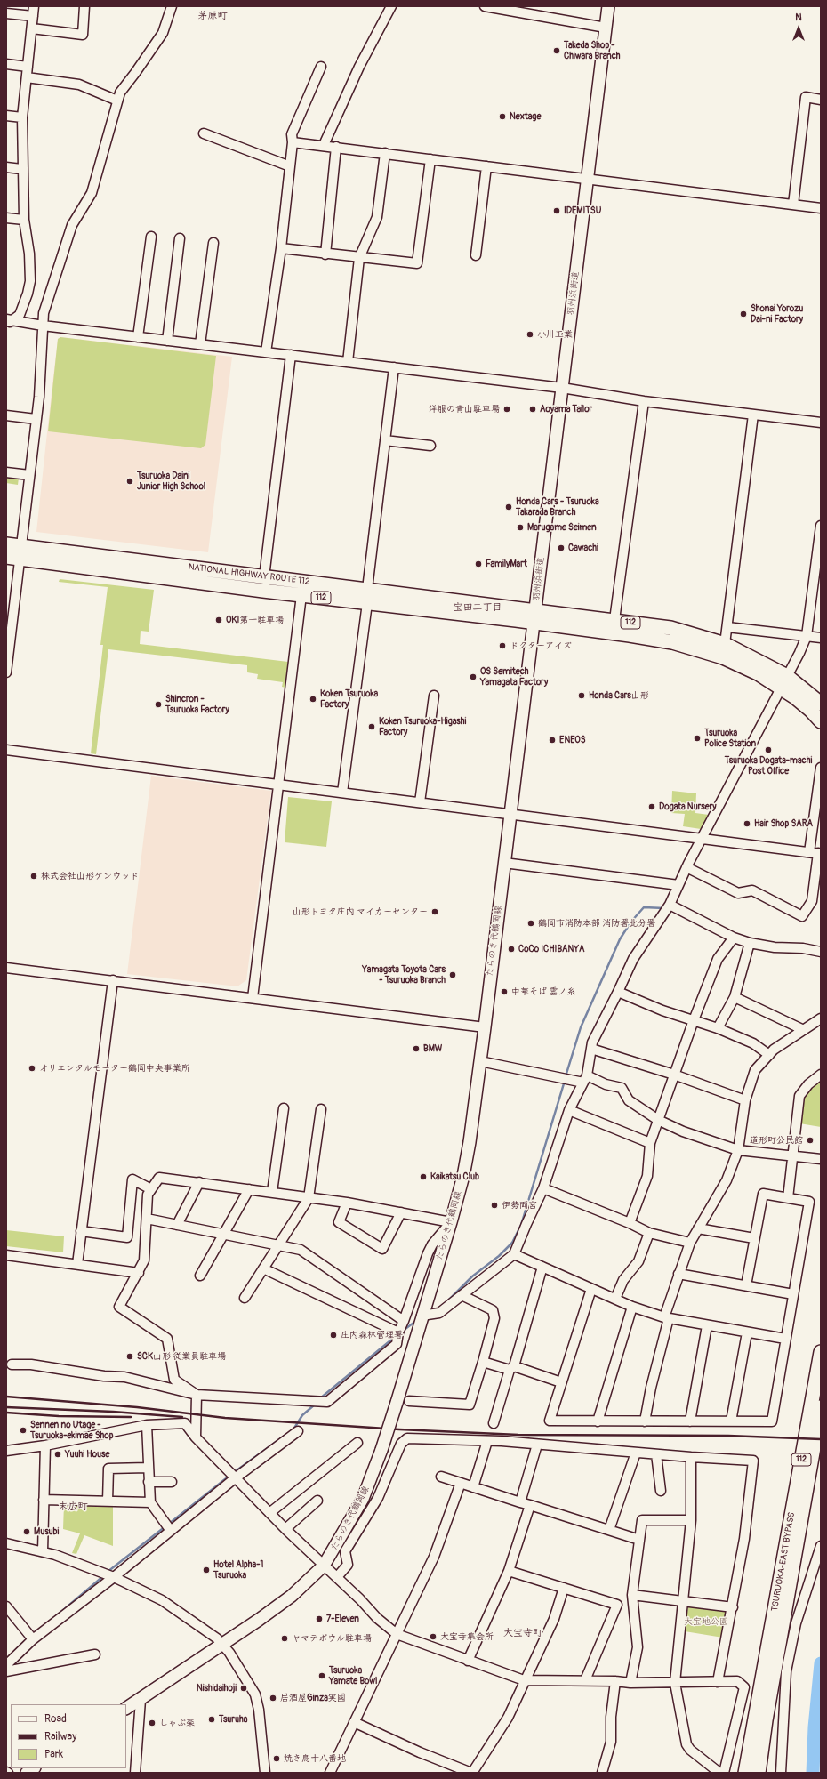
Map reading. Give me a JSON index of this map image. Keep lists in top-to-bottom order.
{
  "streets": {
    "highway": ["NATIONAL HIGHWAY ROUTE 112", "112", "TSURUOKA-EAST BYPASS"],
    "main road": ["羽州浜街道", "たらのき代鶴岡線"]
  },
  "crossings": [
    ["羽州浜街道", "NATIONAL HIGHWAY ROUTE 112"],
    ["羽州浜街道", "112"],
    ["羽州浜街道", "たらのき代鶴岡線"],
    ["NATIONAL HIGHWAY ROUTE 112", "112"],
    ["NATIONAL HIGHWAY ROUTE 112", "たらのき代鶴岡線"],
    ["112", "たらのき代鶴岡線"]
  ],
  "districts": [
    "茅原町",
    "宝田二丁目",
    "末広町",
    "大宝寺町"
  ],
  "parks": ["大宝地公園"],
  "places": [
    "Takeda Shop - Chiwara Branch",
    "Nextage",
    "IDEMITSU",
    "Shonai Yorozu Dai-ni Factory",
    "小川工業",
    "洋服の青山駐車場",
    "Aoyama Tailor",
    "Tsuruoka Daini Junior High School",
    "Honda Cars - Tsuruoka Takarada Branch",
    "Marugame Seimen",
    "Cawachi",
    "FamilyMart",
    "OKI第一駐車場",
    "ドクターアイズ",
    "OS Semitech Yamagata Factory",
    "Honda Cars山形",
    "Koken Tsuruoka Factory",
    "Shincron - Tsuruoka Factory",
    "Koken Tsuruoka-Higashi Factory",
    "Tsuruoka Police Station",
    "ENEOS",
    "Tsuruoka Dogata-machi Post Office",
    "Dogata Nursery",
    "Hair Shop SARA",
    "株式会社山形ケンウッド",
    "山形トヨタ庄内 マイカーセンター",
    "鶴岡市消防本部 消防署北分署",
    "CoCo ICHIBANYA",
    "Yamagata Toyota Cars - Tsuruoka Branch",
    "中華そば 雲ノ糸",
    "BMW",
    "オリエンタルモーター鶴岡中央事業所",
    "道形町公民館",
    "Kaikatsu Club",
    "伊勢両宮",
    "庄内森林管理署",
    "SCK山形 従業員駐車場",
    "Sennen no Utage - Tsuruoka-ekimae Shop",
    "Yuuhi House",
    "Musubi",
    "Hotel Alpha-1 Tsuruoka",
    "7-Eleven",
    "大宝寺集会所",
    "ヤマテボウル駐車場",
    "Tsuruoka Yamate Bowl",
    "Nishidaihoji",
    "居酒屋Ginza実國",
    "Tsuruha",
    "しゃぶ楽",
    "焼き鳥十八番地"
  ],
  "legend": ["Road", "Railway", "Park"],
  "north": "top"
}
